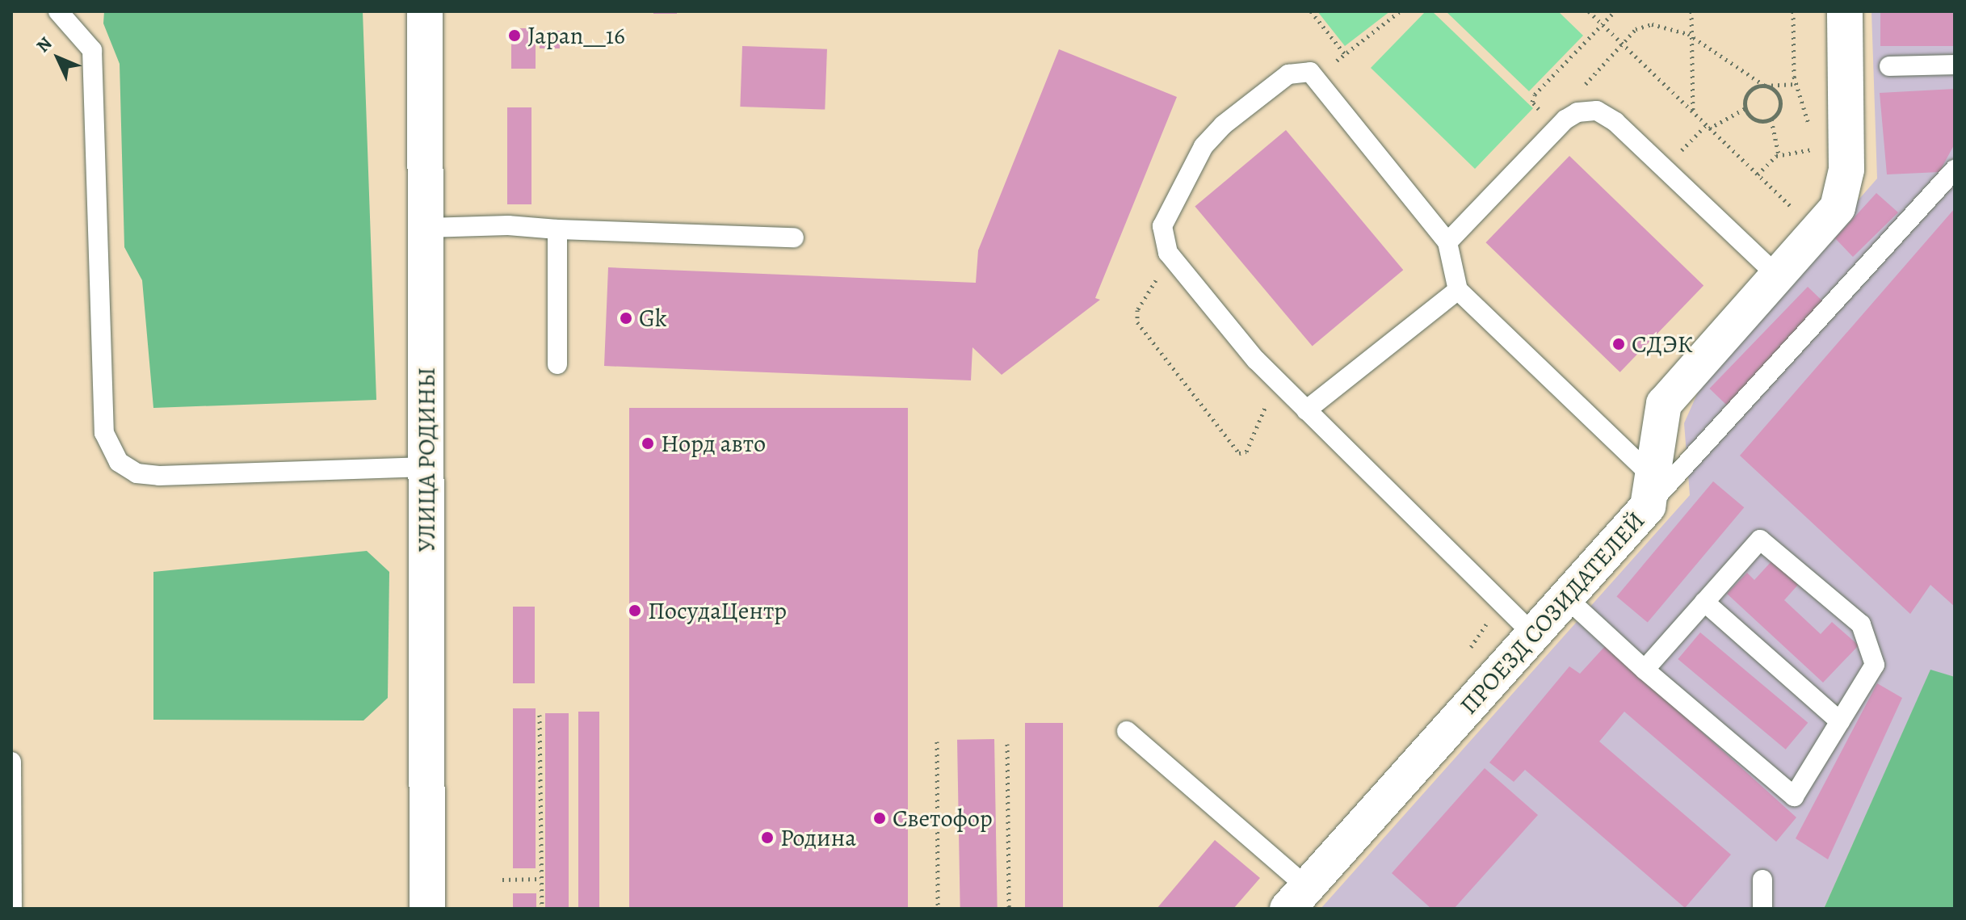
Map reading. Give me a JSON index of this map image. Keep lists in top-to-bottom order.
{
  "streets": {
    "street": ["УЛИЦА РОДИНЫ", "ПРОЕЗД СОЗИДАТЕЛЕЙ"]
  },
  "places": [
    "Japan__16",
    "Gk",
    "СДЭК",
    "Норд авто",
    "ПосудаЦентр",
    "Светофор",
    "Родина"
  ],
  "north": "top left"
}
